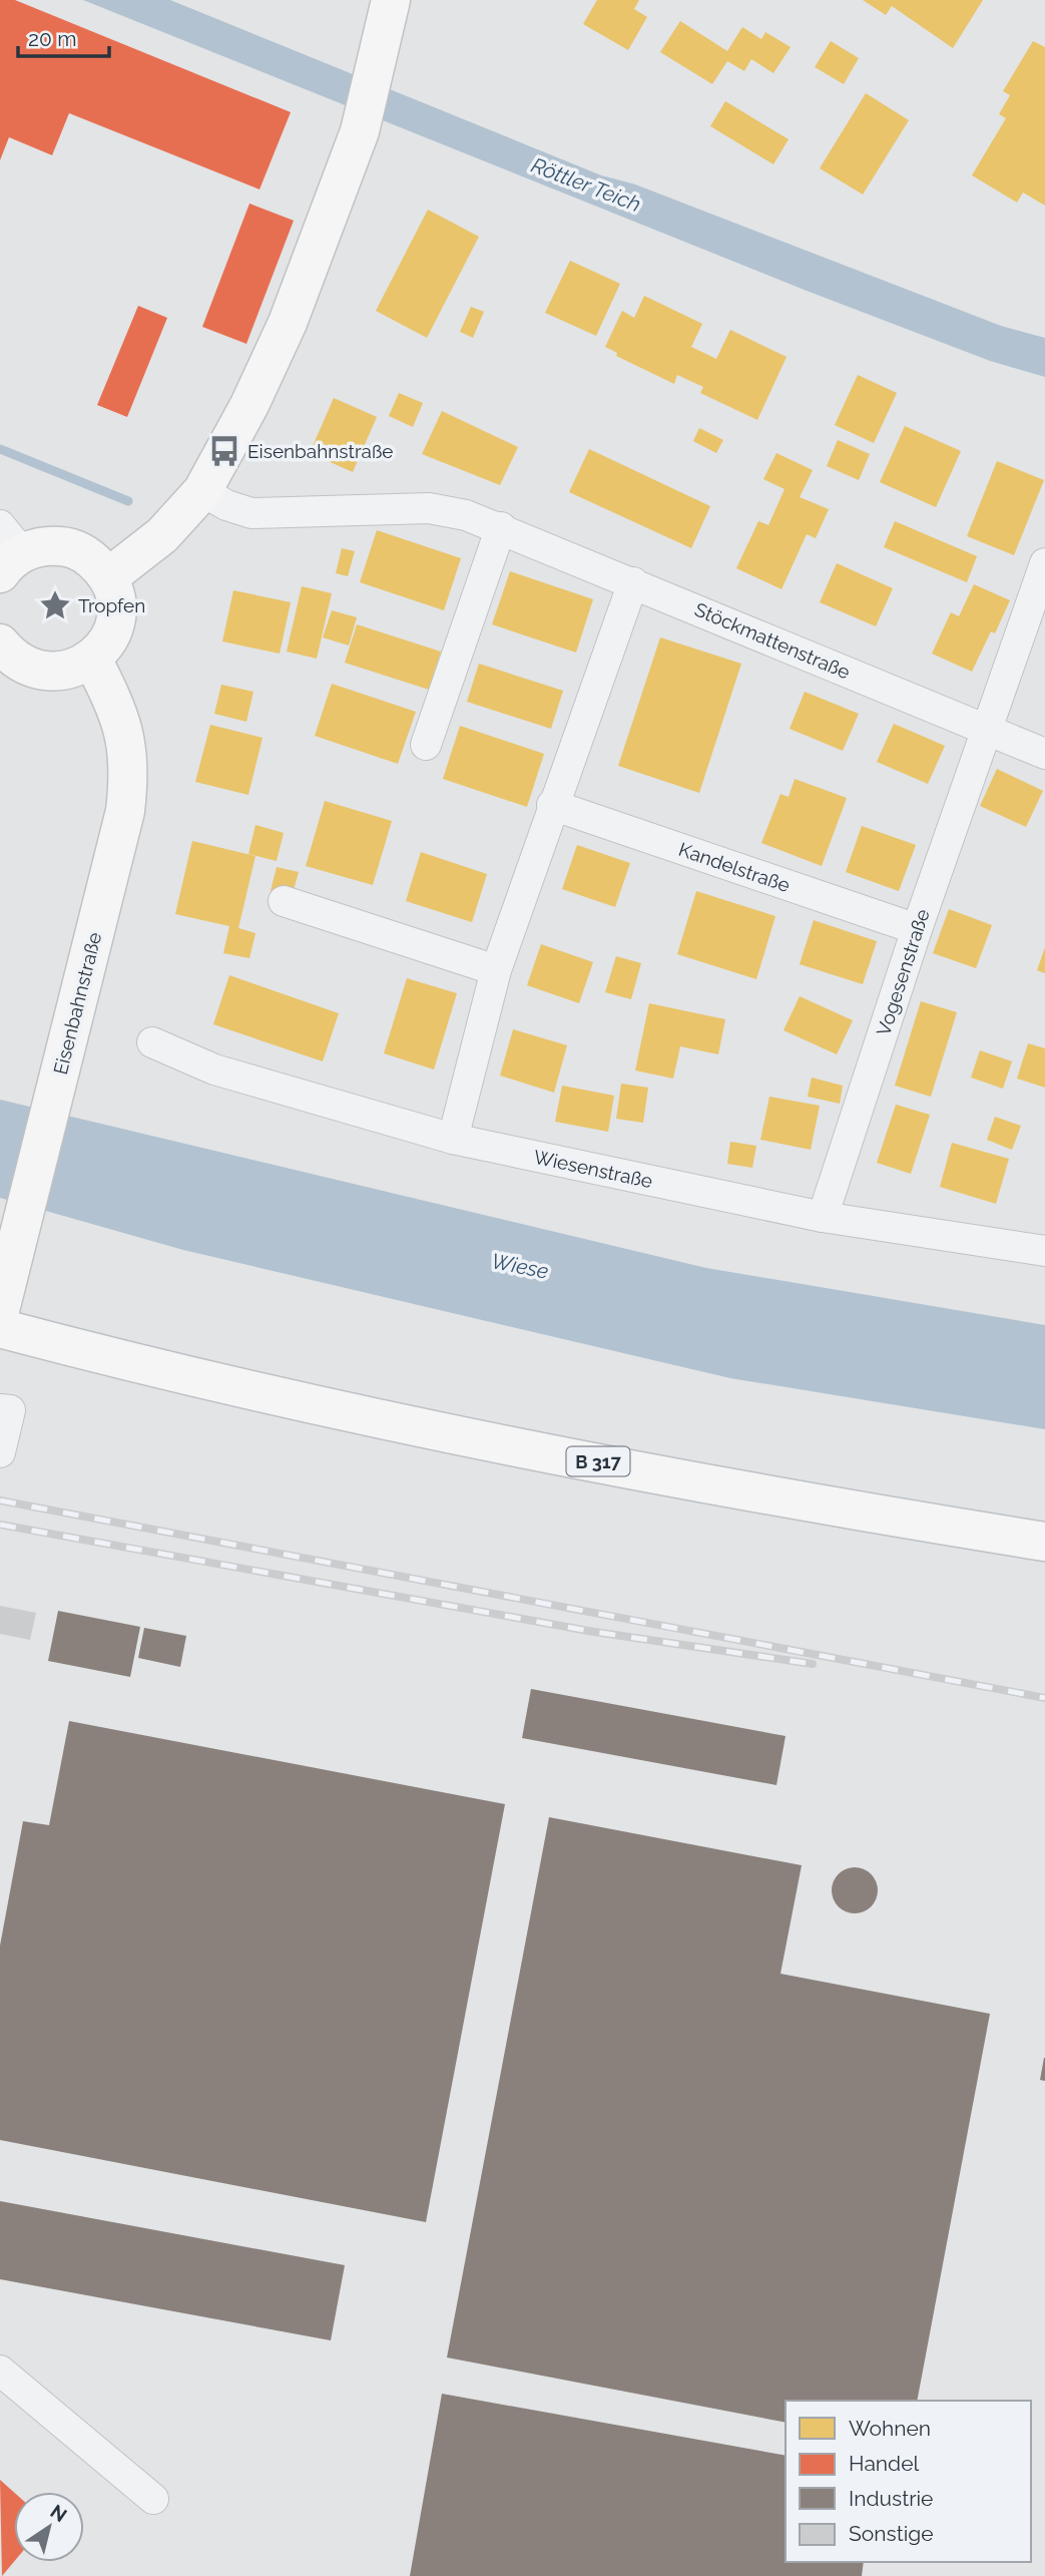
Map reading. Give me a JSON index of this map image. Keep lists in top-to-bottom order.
{
  "streets": {
    "street": [
      "Stöckmattenstraße",
      "Kandelstraße",
      "Vogesenstraße",
      "Eisenbahnstraße",
      "Wiesenstraße",
      "B 317"
    ]
  },
  "crossings": [
    ["Stöckmattenstraße", "Vogesenstraße"],
    ["Kandelstraße", "Vogesenstraße"],
    ["Vogesenstraße", "Wiesenstraße"]
  ],
  "water": ["Röttler Teich", "Wiese"],
  "places": {
    "bus stop": ["Eisenbahnstraße"],
    "place": ["Tropfen"]
  },
  "legend": [
    "Wohnen",
    "Handel",
    "Industrie",
    "Sonstige"
  ],
  "scale_bar": "20 m",
  "north": "top right"
}
